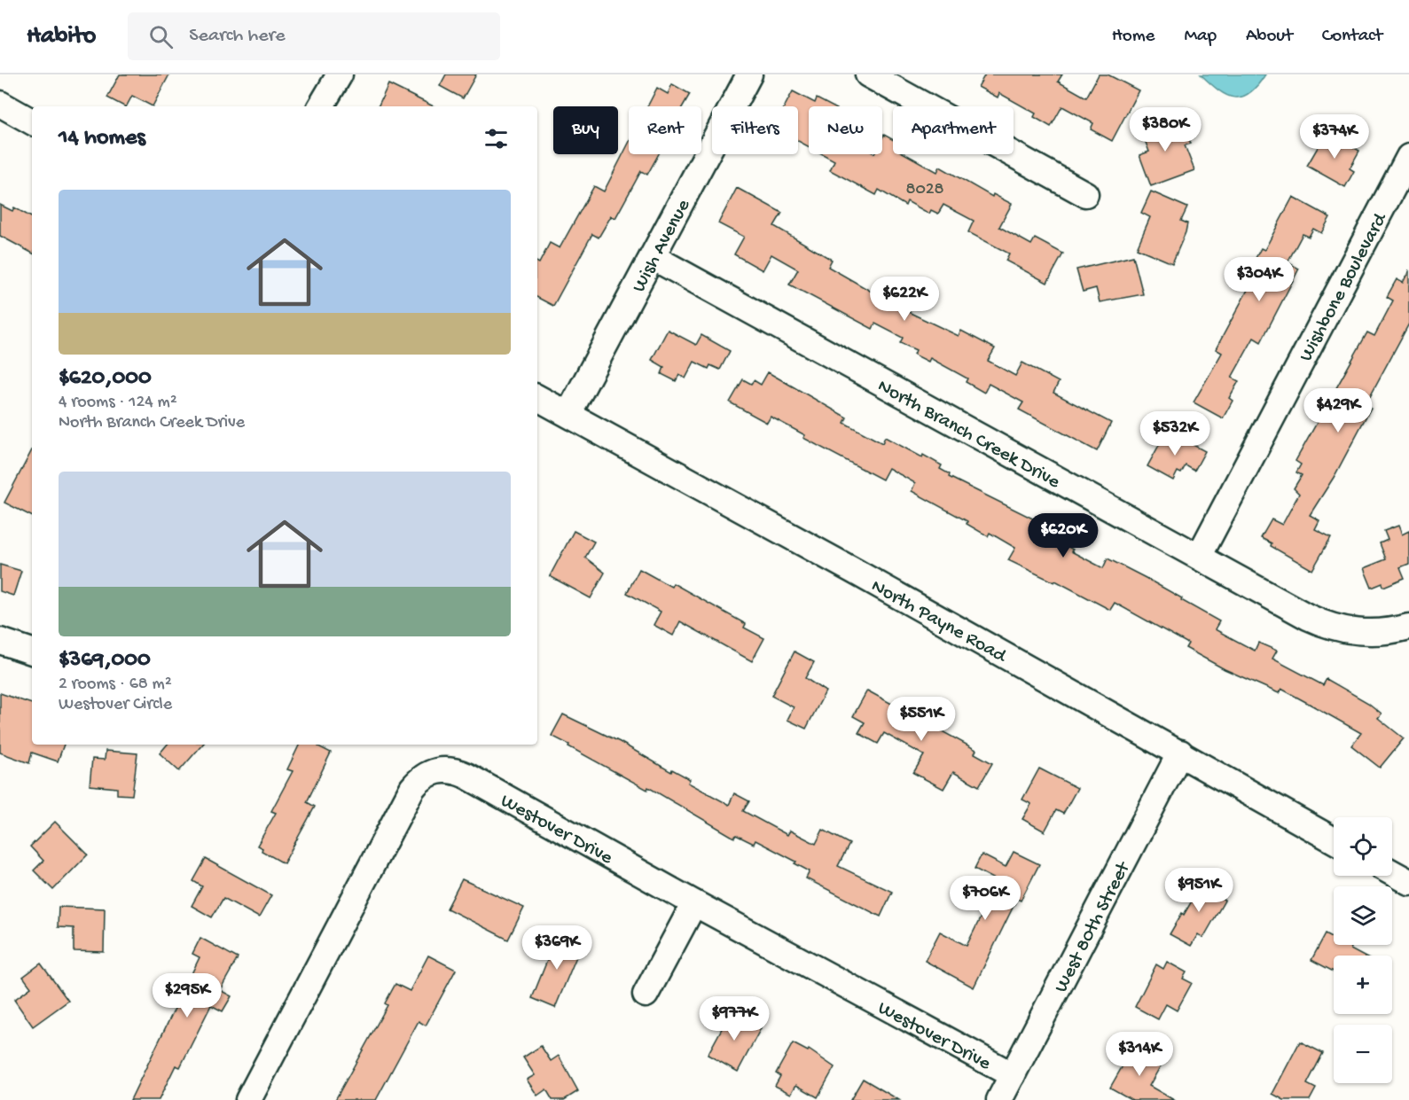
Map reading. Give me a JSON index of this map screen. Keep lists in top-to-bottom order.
{
  "streets": {
    "street": [
      "Wish Avenue",
      "Wishbone Boulevard",
      "North Branch Creek Drive",
      "North Payne Road",
      "Westover Drive",
      "West 80th Street"
    ]
  },
  "crossings": [
    ["Wish Avenue", "North Branch Creek Drive"],
    ["Wish Avenue", "North Payne Road"],
    ["Wishbone Boulevard", "North Branch Creek Drive"],
    ["North Payne Road", "West 80th Street"],
    ["Westover Drive", "West 80th Street"]
  ],
  "house_numbers": ["8028"],
  "page": {
    "header": "Habito",
    "search": "Search here",
    "nav": [
      "Home",
      "Map",
      "About",
      "Contact"
    ],
    "chip": [
      "Buy",
      "Rent",
      "Filters",
      "New",
      "Apartment"
    ],
    "heading": "14 homes",
    "price": [
      "$380K",
      "$374K",
      "$304K",
      "$622K",
      "$429K",
      "$532K",
      "$620K",
      "$551K",
      "$951K",
      "$706K",
      "$369K",
      "$295K",
      "$977K",
      "$314K"
    ],
    "list": [
      {
        "name": "$620,000",
        "note": "4 rooms · 124 m² · North Branch Creek Drive"
      },
      {
        "name": "$369,000",
        "note": "2 rooms · 68 m² · Westover Circle"
      }
    ],
    "map_buttons": ["+", "−"]
  }
}
